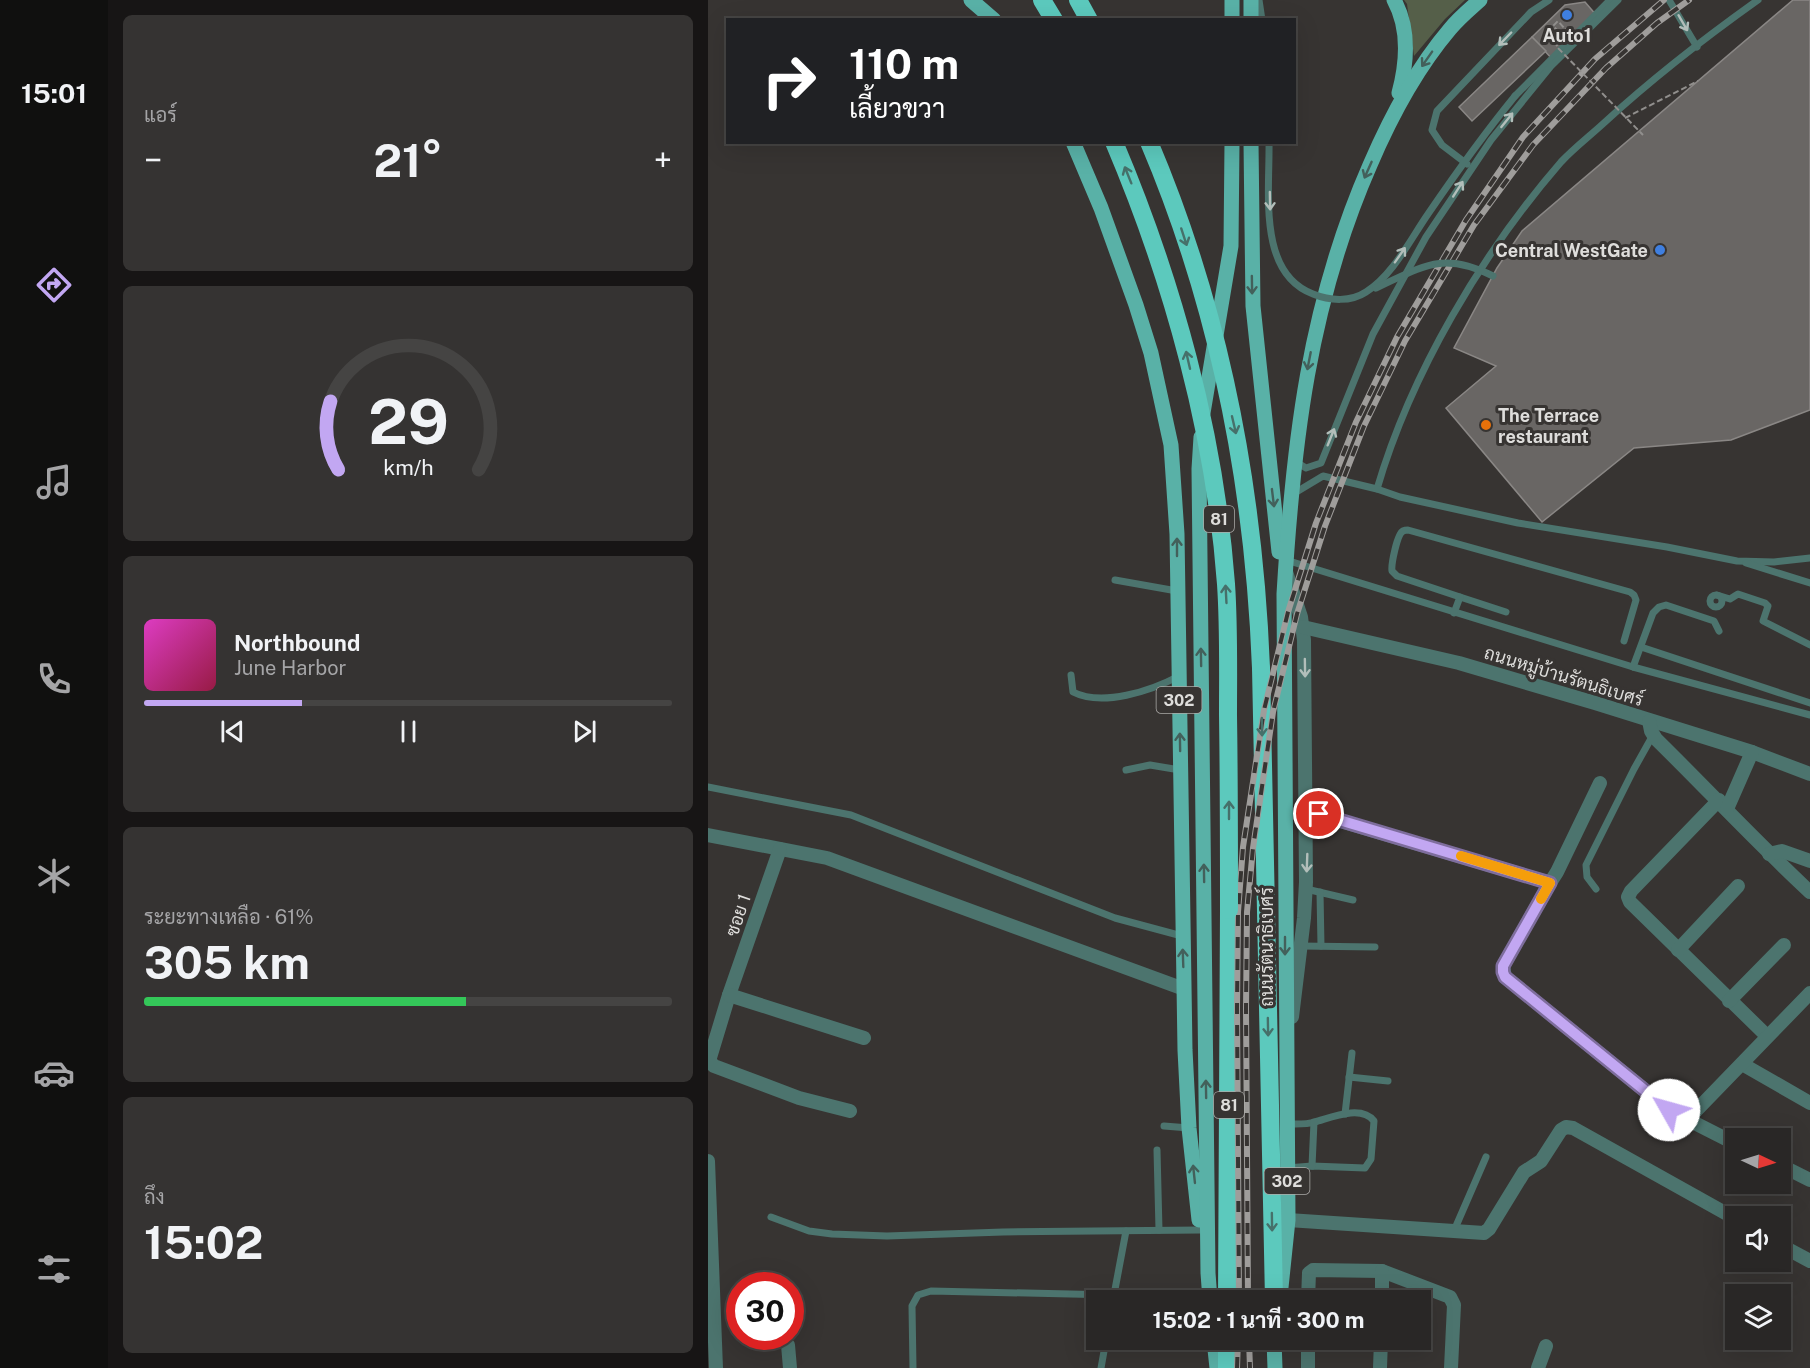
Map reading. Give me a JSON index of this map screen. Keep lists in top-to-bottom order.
{
  "streets": {
    "highway": ["81"],
    "main road": ["302", "ถนนรัตนาธิเบศร์"],
    "street": ["ถนนหมู่บ้านรัตนธิเบศร์", "ซอย 1"]
  },
  "crossings": [
    ["302", "ถนนรัตนาธิเบศร์"]
  ],
  "places": ["Auto1", "Central WestGate", "The Terrace restaurant"],
  "north": "right",
  "page": {
    "tabs": "15:01",
    "tile": [
      "แอร์",
      ["ระยะทางเหลือ · 61%", "305 km"],
      ["ถึง", "15:02"]
    ],
    "turn": ["110 m", "เลี้ยวขวา"],
    "heat": ["−", "21°", "+"],
    "song": ["Northbound", "June Harbor"],
    "limit": "30",
    "trip": "15:02 · 1 นาที · 300 m",
    "gauge": ["29", "km/h"]
  }
}
